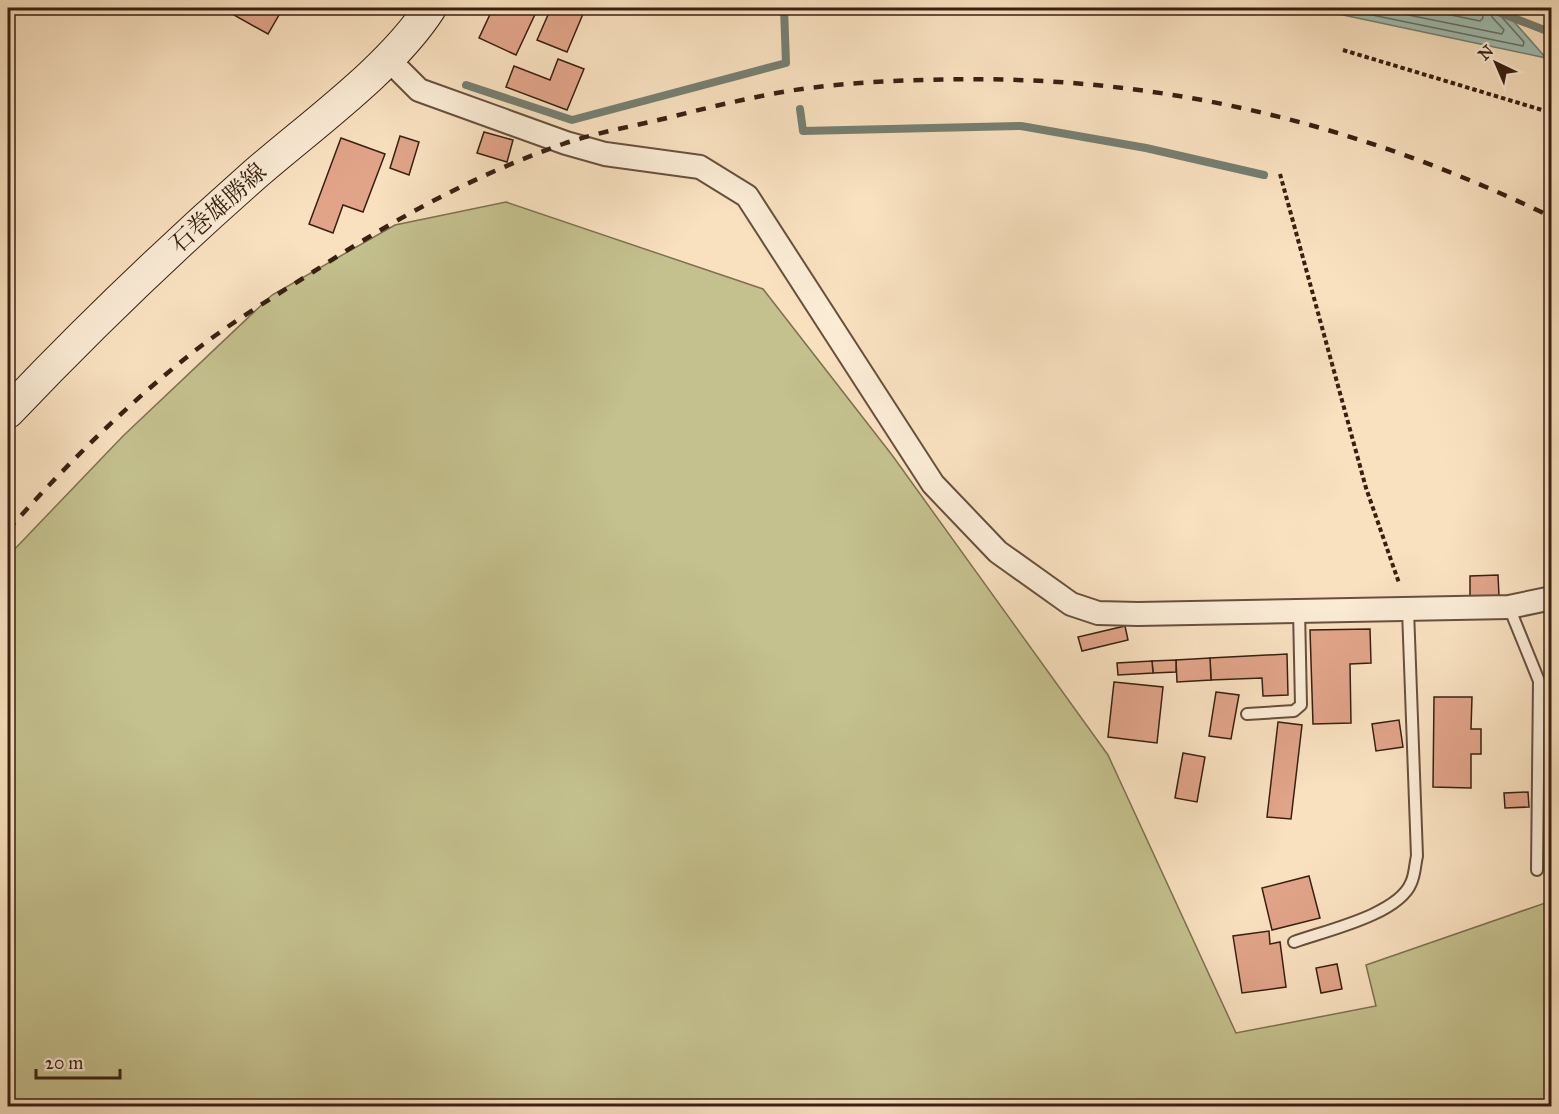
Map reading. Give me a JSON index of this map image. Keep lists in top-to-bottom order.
{
  "streets": {
    "main road": ["石巻雄勝線"]
  },
  "scale_bar": "20 m",
  "north": "top left"
}
